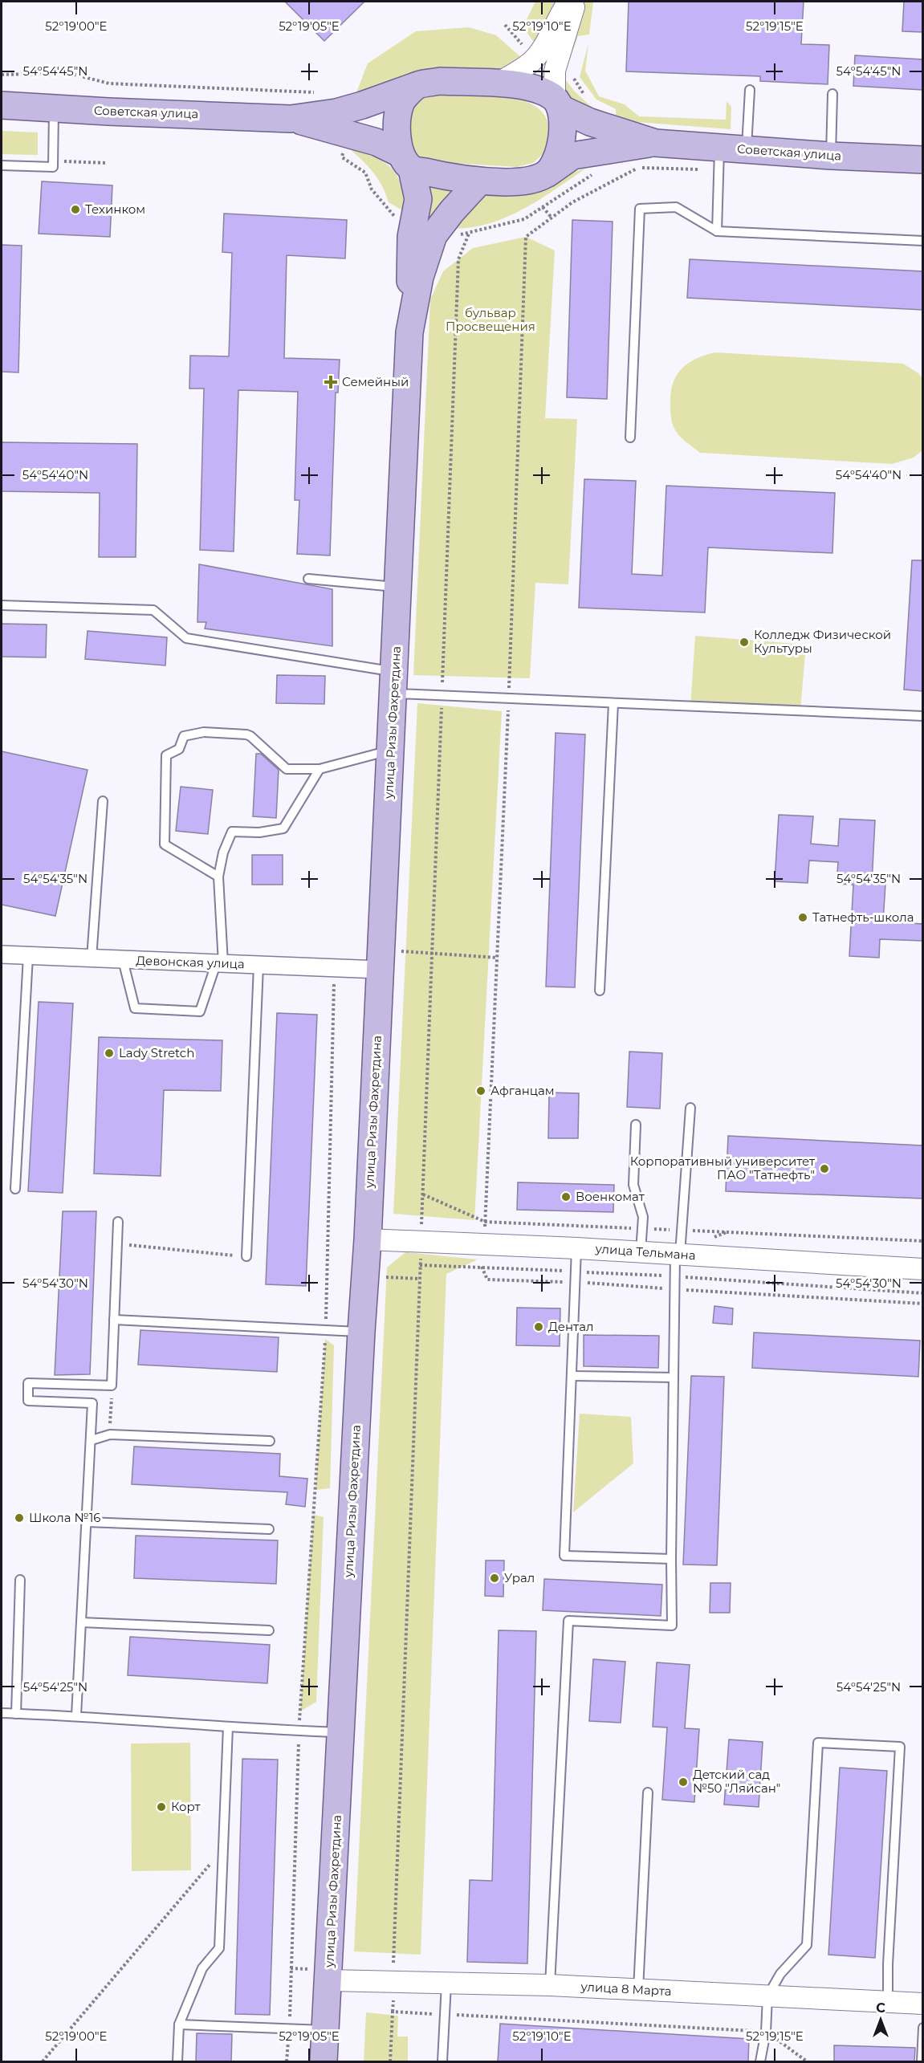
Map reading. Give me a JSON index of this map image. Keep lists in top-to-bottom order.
{
  "streets": {
    "main road": ["Советская улица", "улица Ризы Фахретдина"],
    "street": ["Девонская улица", "улица Тельмана", "улица 8 Марта"]
  },
  "crossings": [
    ["улица Ризы Фахретдина", "Девонская улица"],
    ["улица Ризы Фахретдина", "улица Тельмана"],
    ["улица Ризы Фахретдина", "улица 8 Марта"]
  ],
  "parks": ["бульвар Просвещения"],
  "places": {
    "other": [
      "Техинком",
      "Колледж Физической Культуры",
      "Татнефть-школа",
      "Lady Stretch",
      "Афганцам",
      "Корпоративный университет ПАО \"Татнефть\"",
      "Военкомат",
      "Дентал",
      "Школа №16",
      "Урал",
      "Детский сад №50 \"Ляйсан\"",
      "Корт"
    ],
    "health": ["Семейный"]
  },
  "north": "top",
  "coordinates": [
    "52°19'00\"E",
    "52°19'05\"E",
    "52°19'10\"E",
    "52°19'15\"E",
    "54°54'45\"N",
    "54°54'40\"N",
    "54°54'35\"N",
    "54°54'30\"N",
    "54°54'25\"N"
  ]
}
